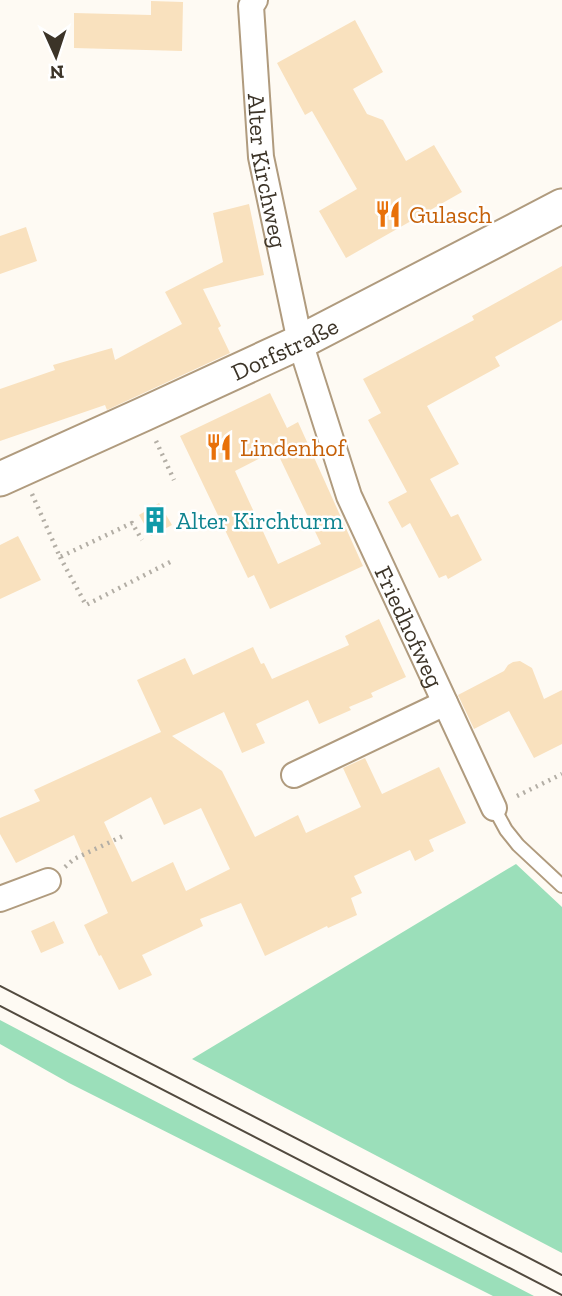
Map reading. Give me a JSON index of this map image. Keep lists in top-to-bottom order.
{
  "streets": {
    "main road": ["Dorfstraße"],
    "street": ["Alter Kirchweg", "Friedhofweg"]
  },
  "crossings": [
    ["Alter Kirchweg", "Dorfstraße"],
    ["Alter Kirchweg", "Friedhofweg"],
    ["Dorfstraße", "Friedhofweg"]
  ],
  "places": {
    "restaurant": ["Gulasch", "Lindenhof"],
    "building": ["Alter Kirchturm"]
  },
  "north": "bottom"
}
